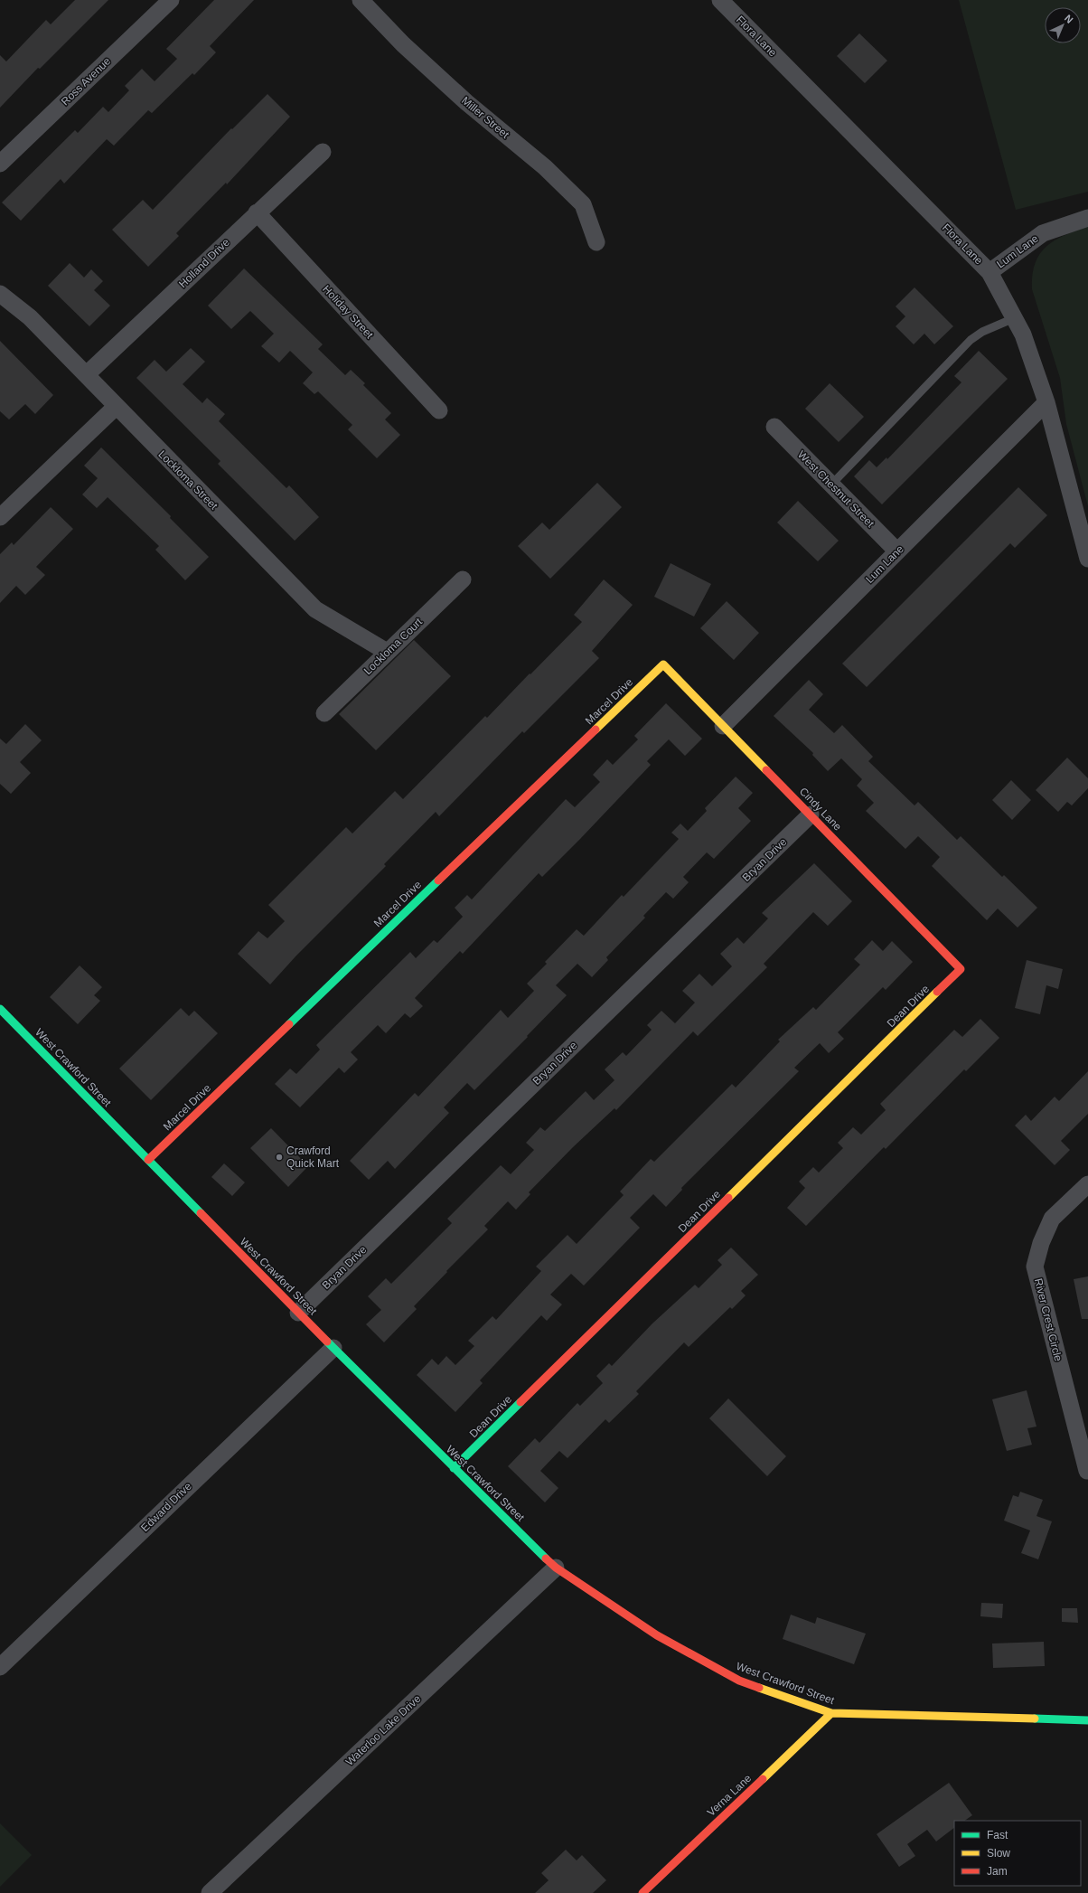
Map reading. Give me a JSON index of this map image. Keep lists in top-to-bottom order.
{
  "streets": {
    "street": [
      "Flora Lane",
      "Ross Avenue",
      "Miller Street",
      "Lum Lane",
      "Holland Drive",
      "Holiday Street",
      "Lockloma Street",
      "West Chestnut Street",
      "Lockloma Court",
      "Marcel Drive",
      "Cindy Lane",
      "Bryan Drive",
      "Dean Drive",
      "West Crawford Street",
      "River Crest Circle",
      "Edward Drive",
      "Waterloo Lake Drive",
      "Verna Lane"
    ]
  },
  "crossings": [
    ["Flora Lane", "Lum Lane"],
    ["Lum Lane", "West Chestnut Street"],
    ["Lum Lane", "Cindy Lane"],
    ["Holland Drive", "Holiday Street"],
    ["Holland Drive", "Lockloma Street"],
    ["Lockloma Street", "Lockloma Court"],
    ["Marcel Drive", "Cindy Lane"],
    ["Marcel Drive", "West Crawford Street"],
    ["Cindy Lane", "Bryan Drive"],
    ["Cindy Lane", "Dean Drive"],
    ["Bryan Drive", "West Crawford Street"],
    ["Dean Drive", "West Crawford Street"],
    ["West Crawford Street", "Edward Drive"],
    ["West Crawford Street", "Waterloo Lake Drive"],
    ["West Crawford Street", "Verna Lane"]
  ],
  "places": ["Crawford Quick Mart"],
  "legend": ["Fast", "Slow", "Jam"],
  "north": "top right"
}
